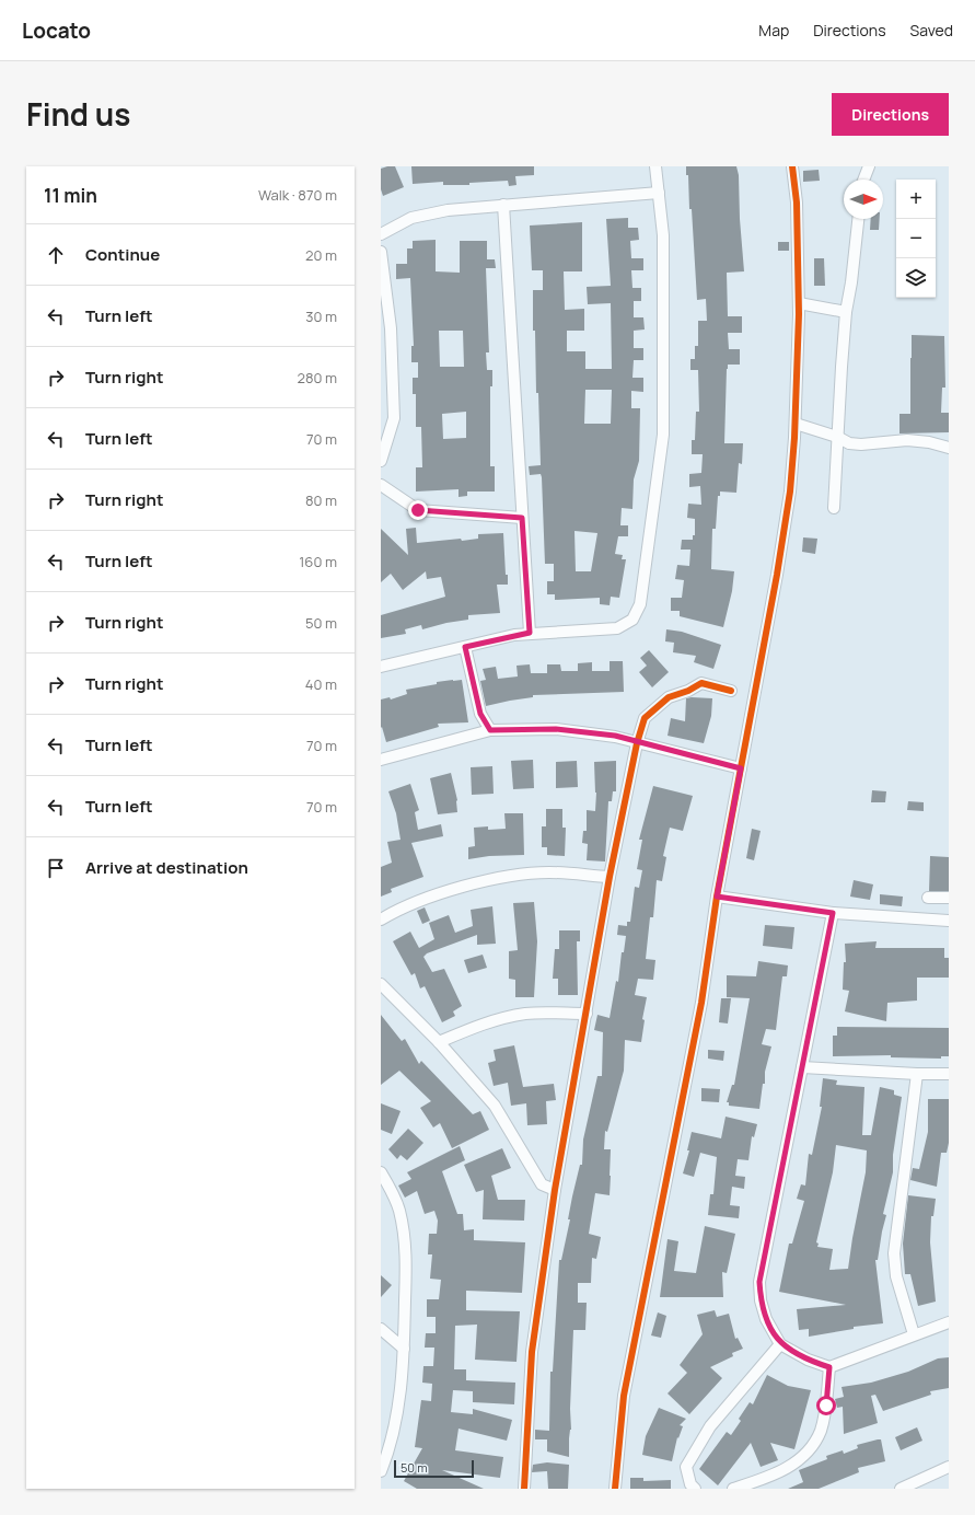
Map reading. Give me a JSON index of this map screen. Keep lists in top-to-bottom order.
{
  "scale_bar": "50 m",
  "north": "right",
  "page": {
    "header": "Locato",
    "nav": ["Map", "Directions", "Saved"],
    "title": "Find us",
    "buttons": "Directions",
    "heading": ["11 min", "Walk · 870 m"],
    "map_buttons": ["+", "−"],
    "list": [
      ["Continue", "20 m"],
      ["Turn left", "30 m"],
      ["Turn right", "280 m"],
      ["Turn left", "70 m"],
      ["Turn right", "80 m"],
      ["Turn left", "160 m"],
      ["Turn right", "50 m"],
      ["Turn right", "40 m"],
      ["Turn left", "70 m"],
      ["Turn left", "70 m"],
      "Arrive at destination"
    ],
    "scale": "50 m"
  }
}
